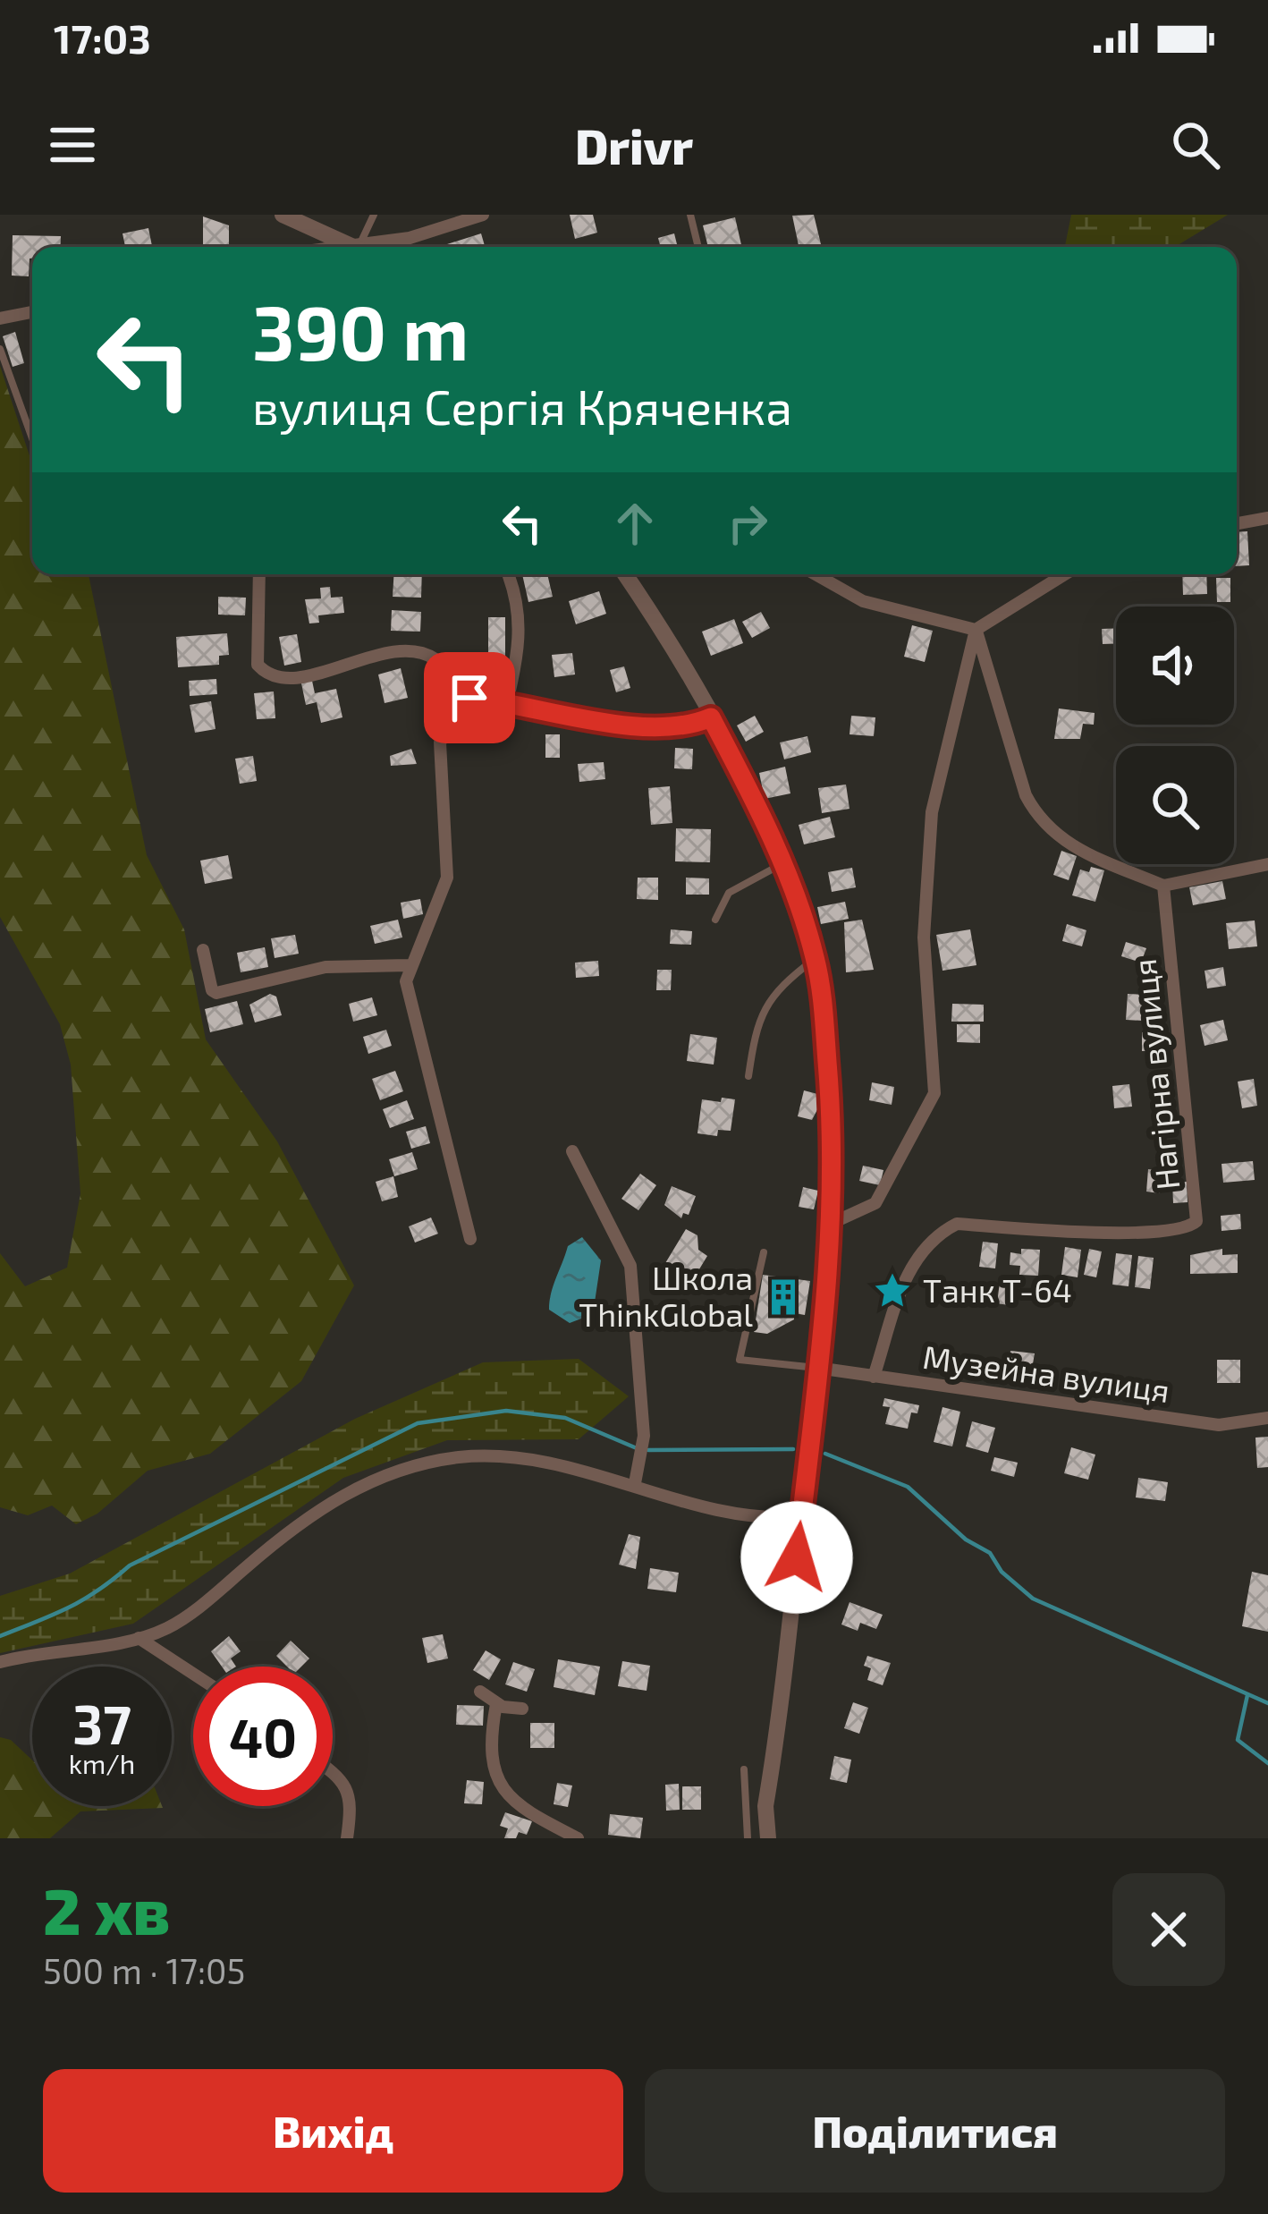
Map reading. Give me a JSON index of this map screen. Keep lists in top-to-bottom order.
{
  "streets": {
    "street": ["Нагірна вулиця", "Музейна вулиця"]
  },
  "crossings": [
    ["Нагірна вулиця", "Музейна вулиця"]
  ],
  "places": {
    "place": ["Танк Т-64"],
    "building": ["Школа ThinkGlobal"]
  },
  "page": {
    "status": "17:03",
    "header": "Drivr",
    "turn": ["390 m", "вулиця Сергія Кряченка"],
    "speed": "37 km/h",
    "limit": "40",
    "heading": ["2 хв", "500 m · 17:05"],
    "buttons": ["Вихід", "Поділитися"]
  }
}
